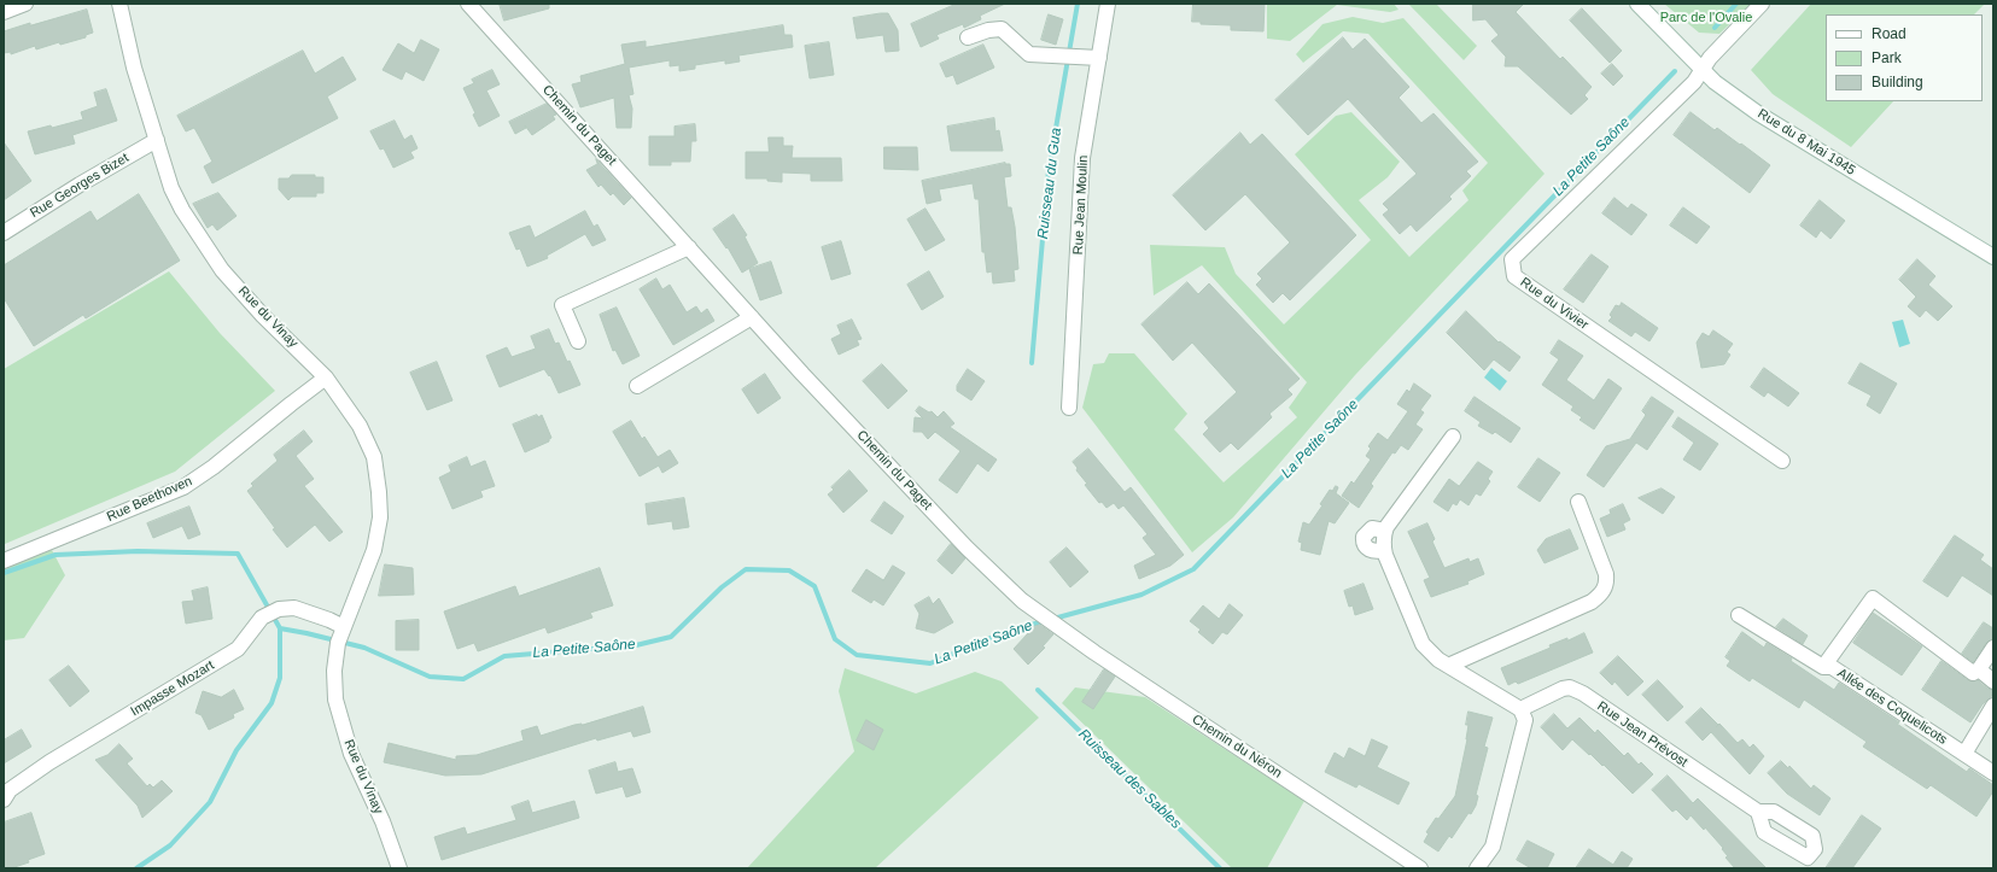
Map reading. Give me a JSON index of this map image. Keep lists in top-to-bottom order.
{
  "streets": {
    "street": [
      "Chemin du Paget",
      "Rue du 8 Mai 1945",
      "Rue Georges Bizet",
      "Rue Jean Moulin",
      "Rue du Vivier",
      "Rue du Vinay",
      "Rue Beethoven",
      "Impasse Mozart",
      "Allée des Coquelicots",
      "Rue Jean Prévost",
      "Chemin du Néron"
    ]
  },
  "crossings": [
    ["Chemin du Paget", "Chemin du Néron"],
    ["Rue du 8 Mai 1945", "Rue du Vivier"],
    ["Rue Georges Bizet", "Rue du Vinay"],
    ["Rue du Vinay", "Rue Beethoven"],
    ["Rue du Vinay", "Impasse Mozart"]
  ],
  "water": ["La Petite Saône", "Ruisseau du Gua", "Ruisseau des Sables"],
  "parks": ["Parc de l'Ovalie"],
  "legend": ["Road", "Park", "Building"]
}
